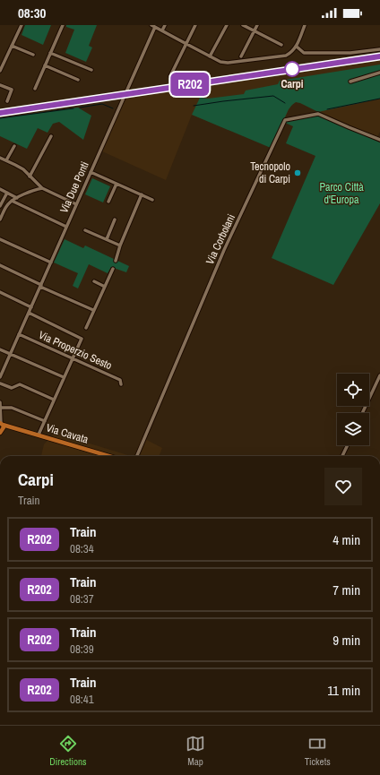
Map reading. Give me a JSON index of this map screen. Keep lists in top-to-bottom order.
{
  "streets": {
    "main road": ["Via Cavata"],
    "street": ["Via Due Ponti", "Via Corbolani", "Via Properzio Sesto"]
  },
  "crossings": [
    ["Via Due Ponti", "Via Properzio Sesto"]
  ],
  "parks": ["Parco Città d'Europa"],
  "places": ["Carpi", "Tecnopolo di Carpi"],
  "page": {
    "status": "08:30",
    "on_map": "R202",
    "heading": ["Carpi", "Train"],
    "list": [
      {
        "mark": "R202",
        "name": "Train",
        "note": "08:34",
        "value": "4 min"
      },
      {
        "mark": "R202",
        "name": "Train",
        "note": "08:37",
        "value": "7 min"
      },
      {
        "mark": "R202",
        "name": "Train",
        "note": "08:39",
        "value": "9 min"
      },
      {
        "mark": "R202",
        "name": "Train",
        "note": "08:41",
        "value": "11 min"
      }
    ],
    "tabs": ["Directions", "Map", "Tickets"]
  }
}
